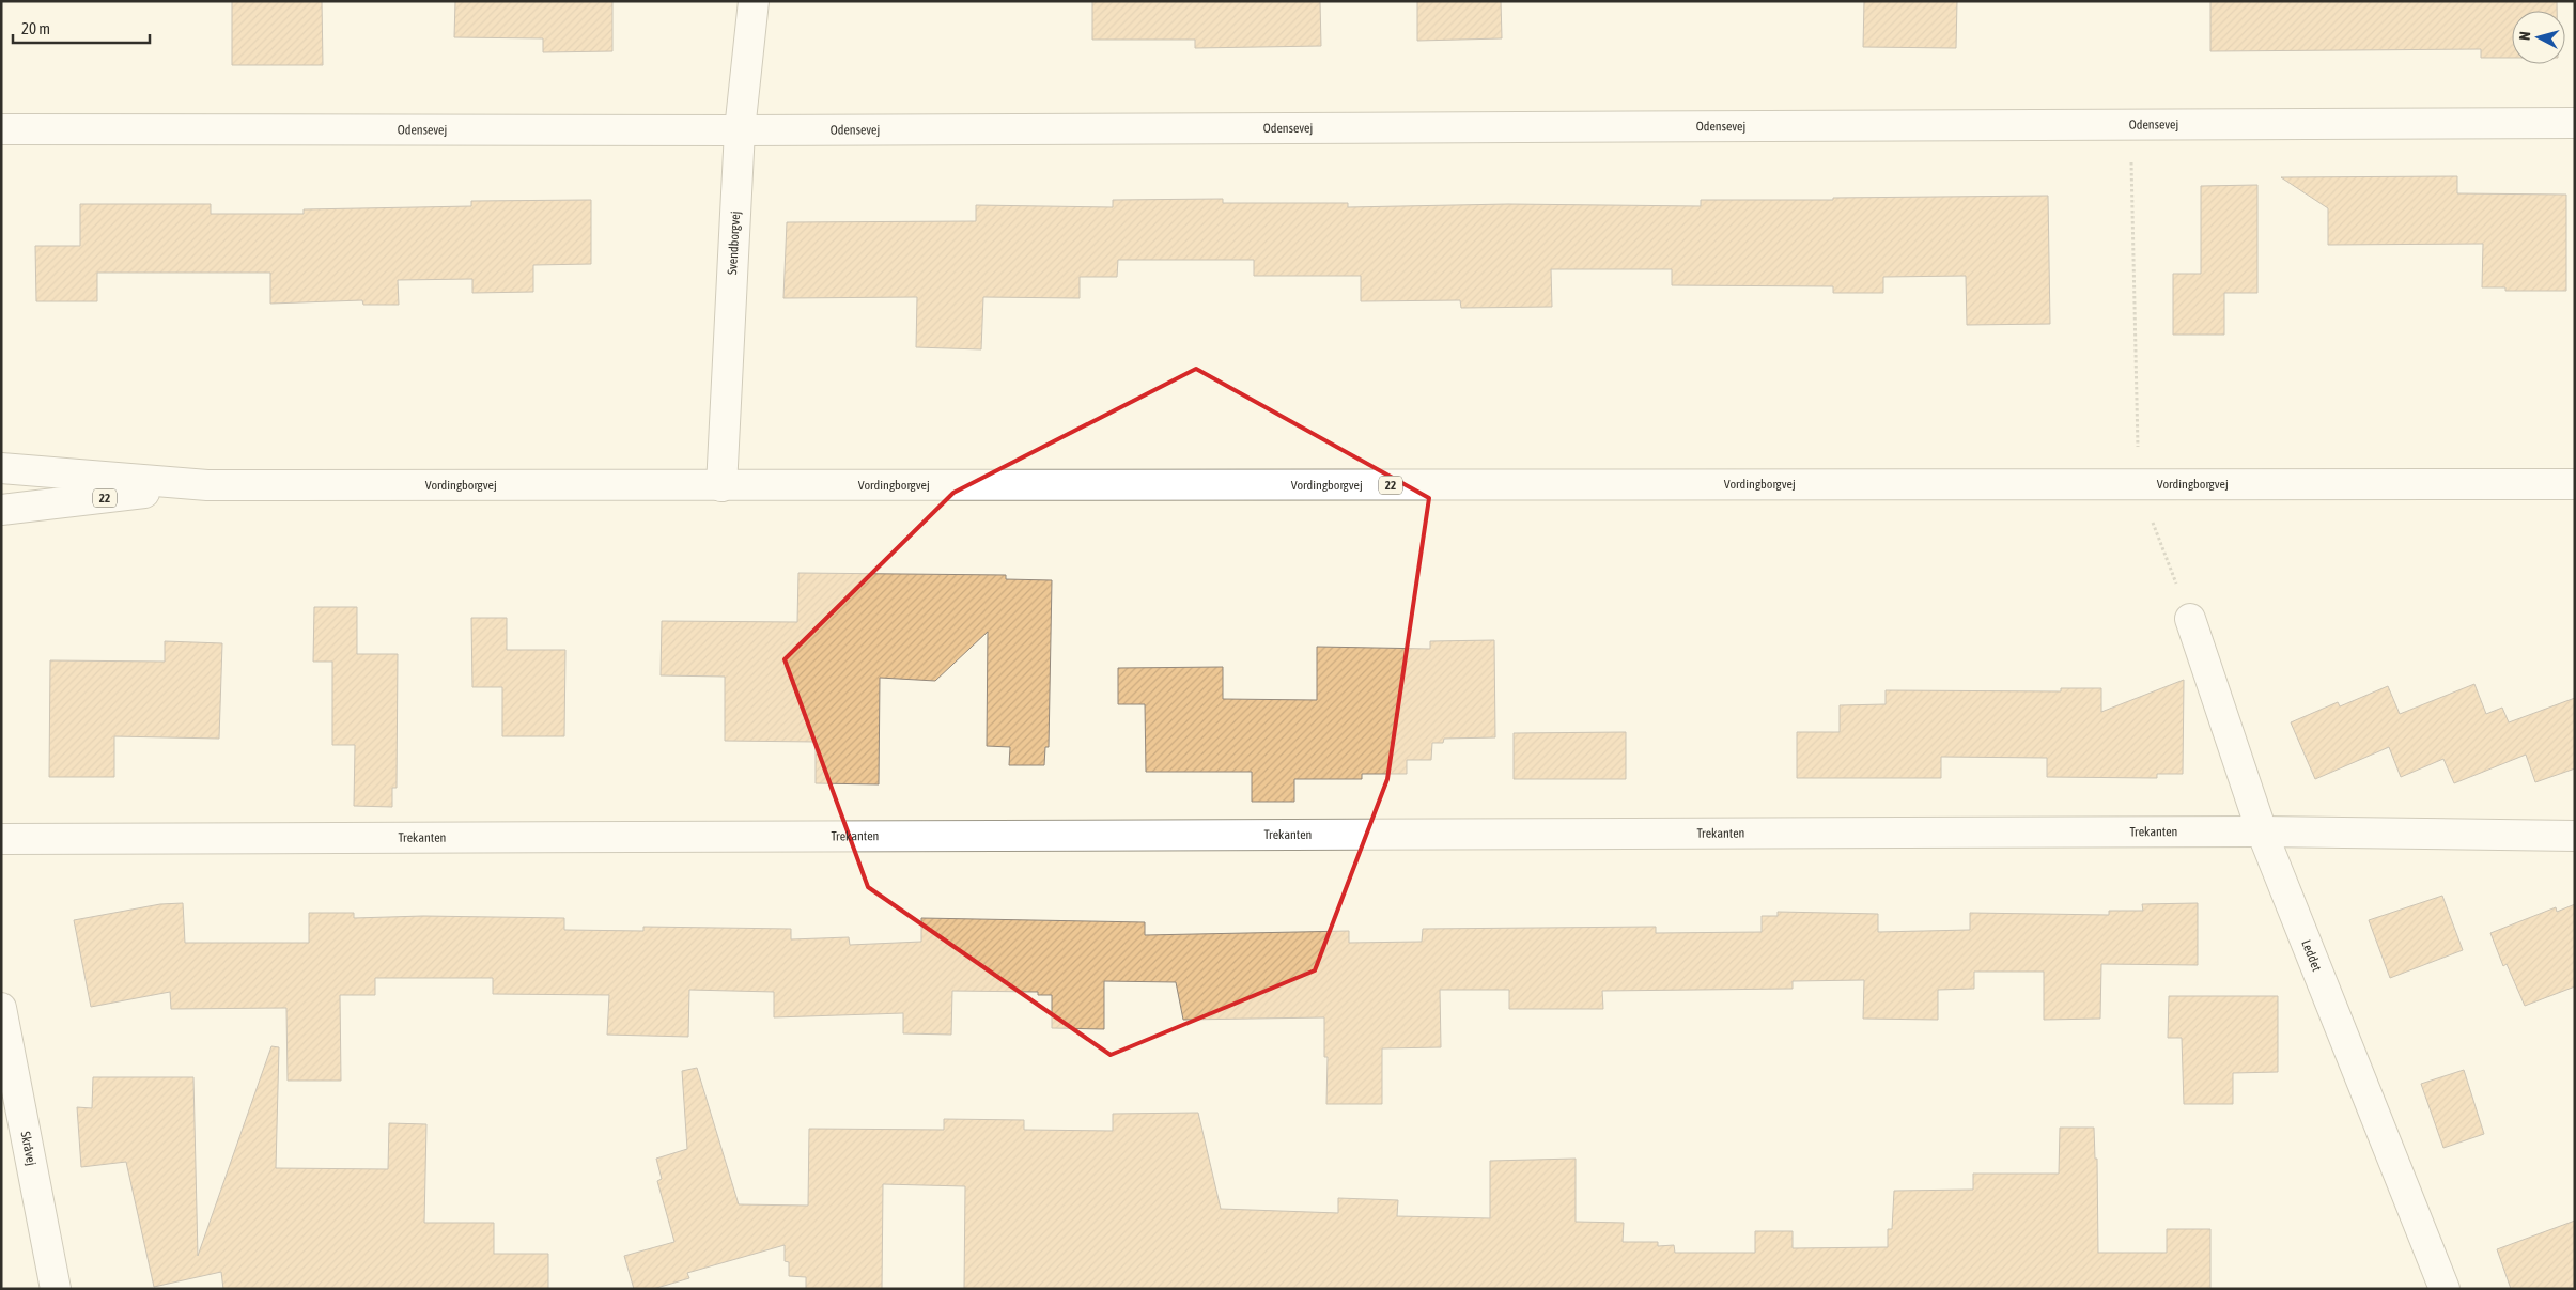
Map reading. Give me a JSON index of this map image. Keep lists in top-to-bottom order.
{
  "streets": {
    "street": [
      "Odensevej",
      "Svendborgvej",
      "Vordingborgvej",
      "22",
      "Trekanten",
      "Leddet",
      "Skråvej"
    ]
  },
  "crossings": [
    ["Odensevej", "Svendborgvej"],
    ["Svendborgvej", "Vordingborgvej"],
    ["Trekanten", "Leddet"]
  ],
  "scale_bar": "20 m",
  "north": "left"
}
